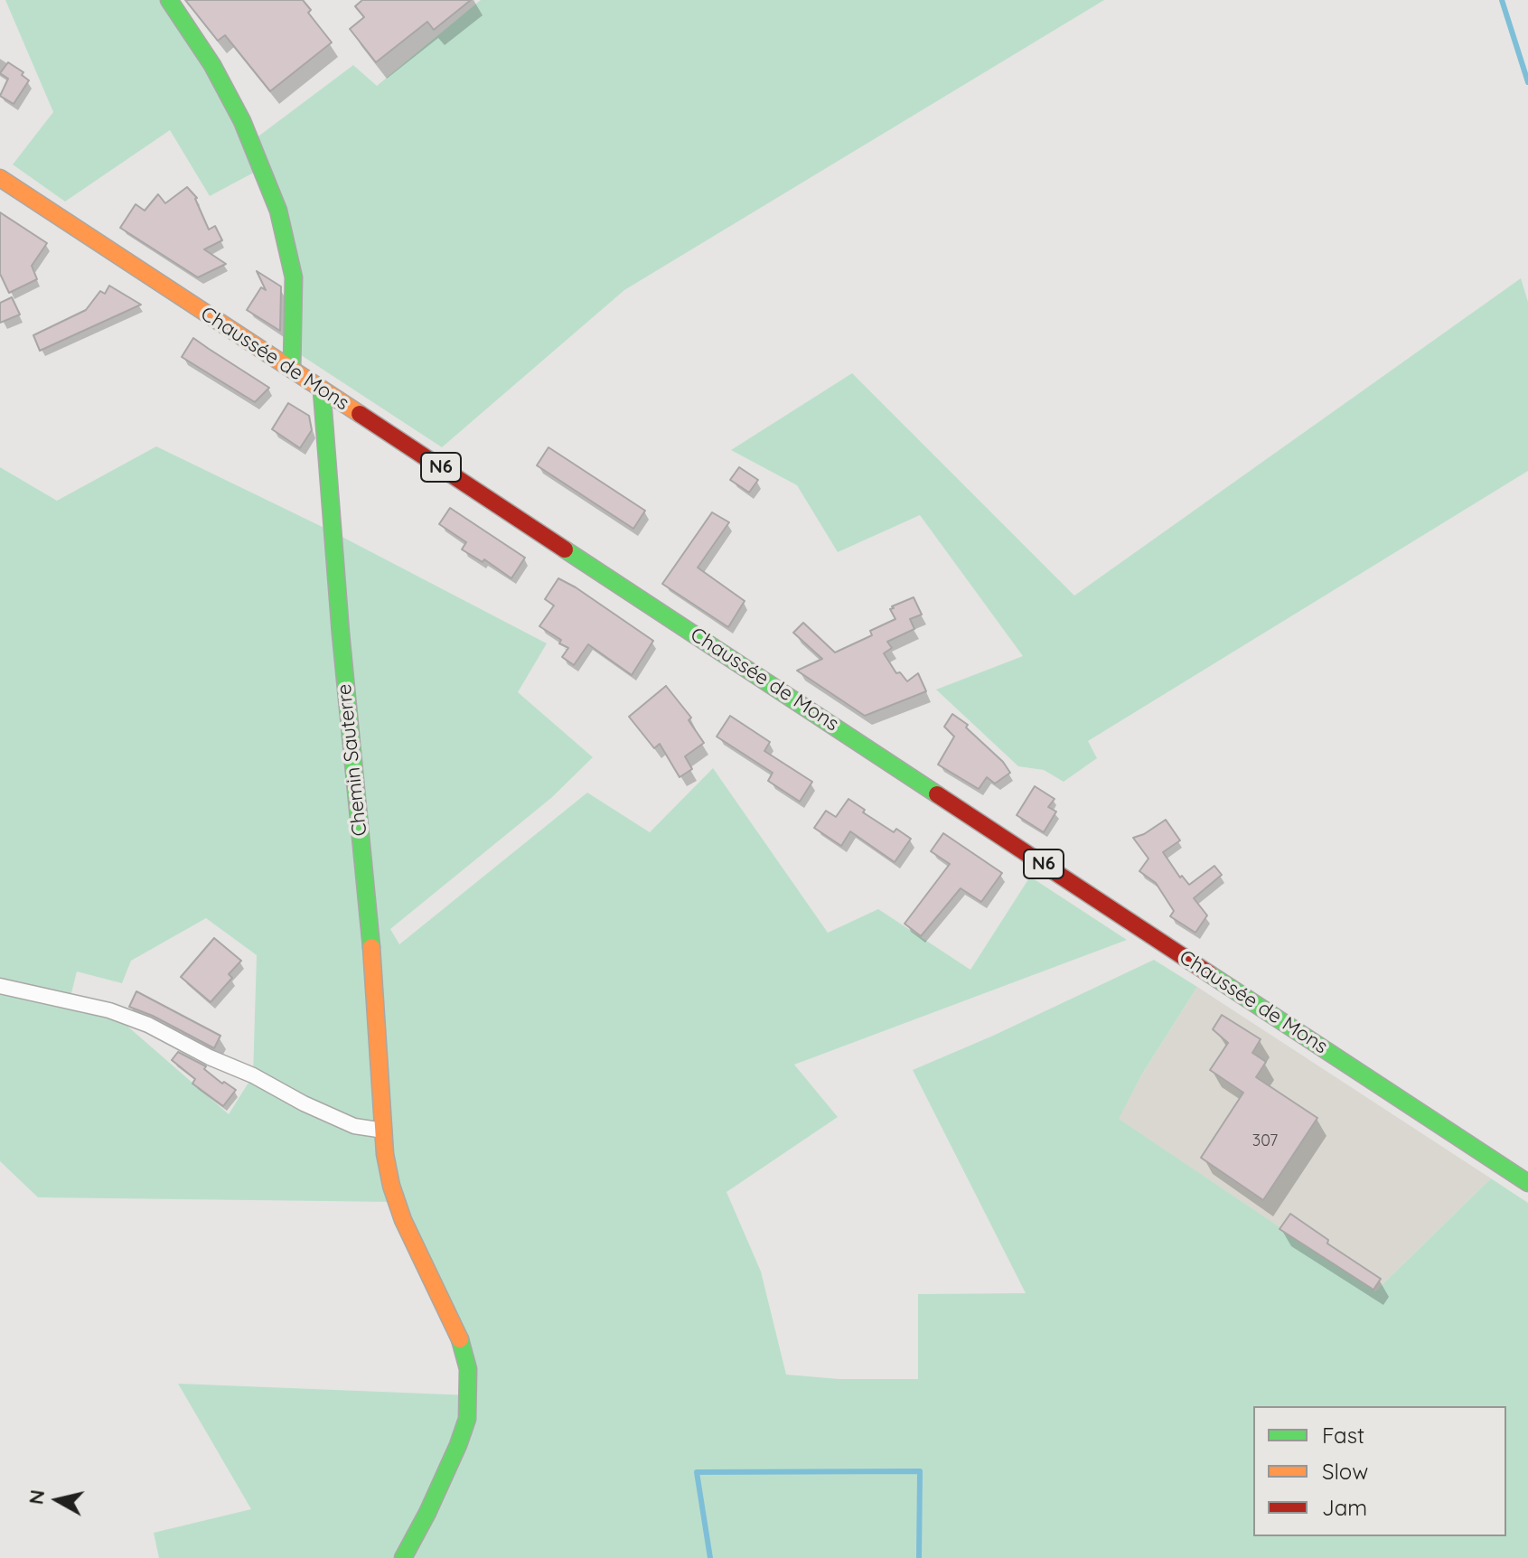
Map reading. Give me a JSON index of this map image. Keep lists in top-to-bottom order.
{
  "streets": {
    "main road": ["Chaussée de Mons", "N6", "Chemin Sauterre"]
  },
  "crossings": [
    ["Chaussée de Mons", "Chemin Sauterre"]
  ],
  "house_numbers": ["307"],
  "legend": ["Fast", "Slow", "Jam"],
  "north": "left"
}
